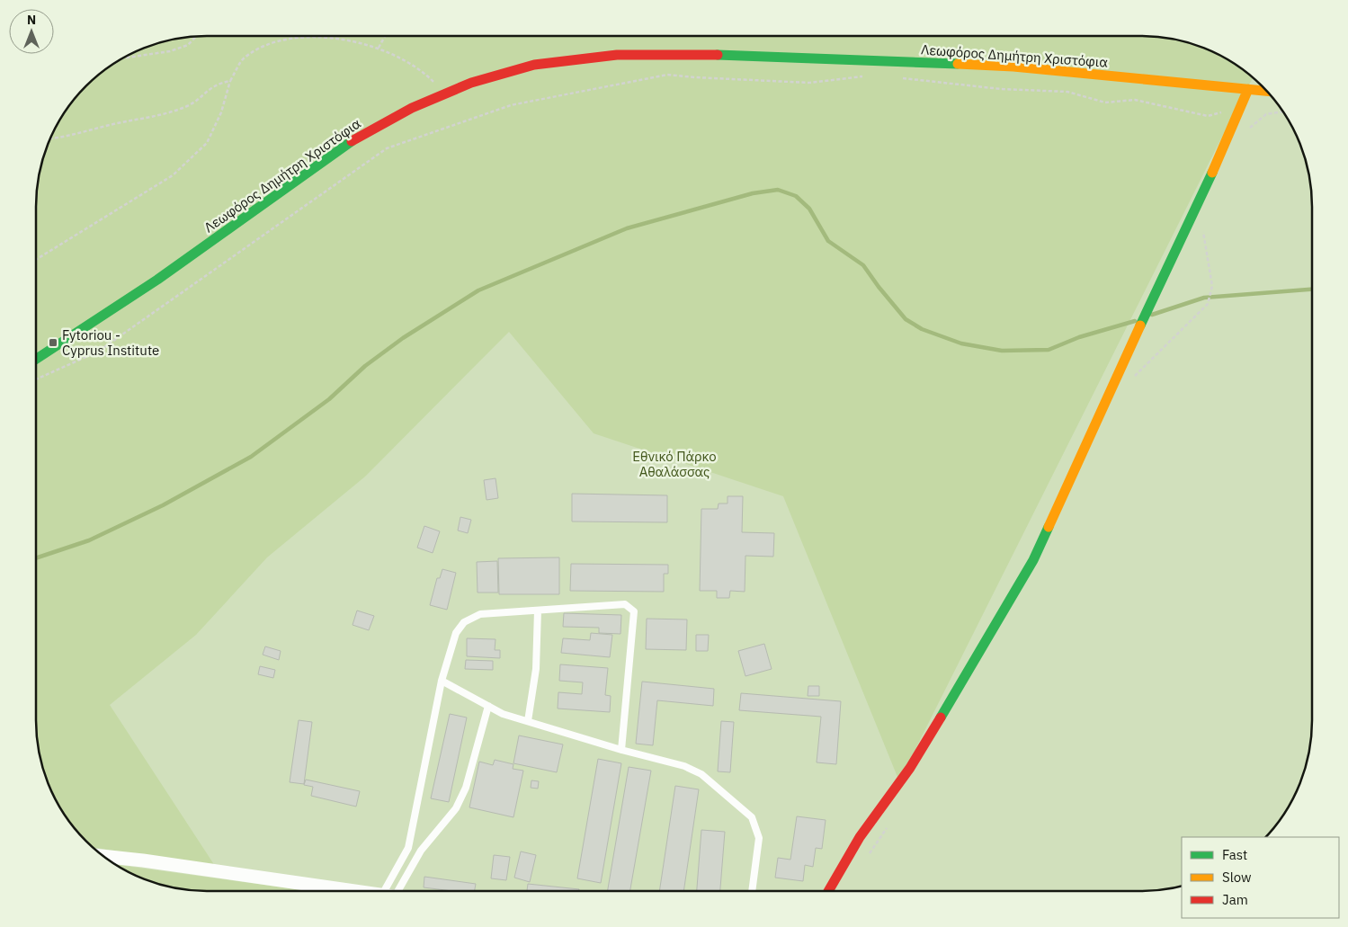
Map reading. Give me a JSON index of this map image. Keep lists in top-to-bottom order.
{
  "streets": {
    "main road": ["Λεωφόρος Δημήτρη Χριστόφια"]
  },
  "parks": ["Εθνικό Πάρκο Αθαλάσσας"],
  "places": {
    "transit": ["Fytoriou - Cyprus Institute"]
  },
  "legend": ["Fast", "Slow", "Jam"],
  "north": "top"
}
